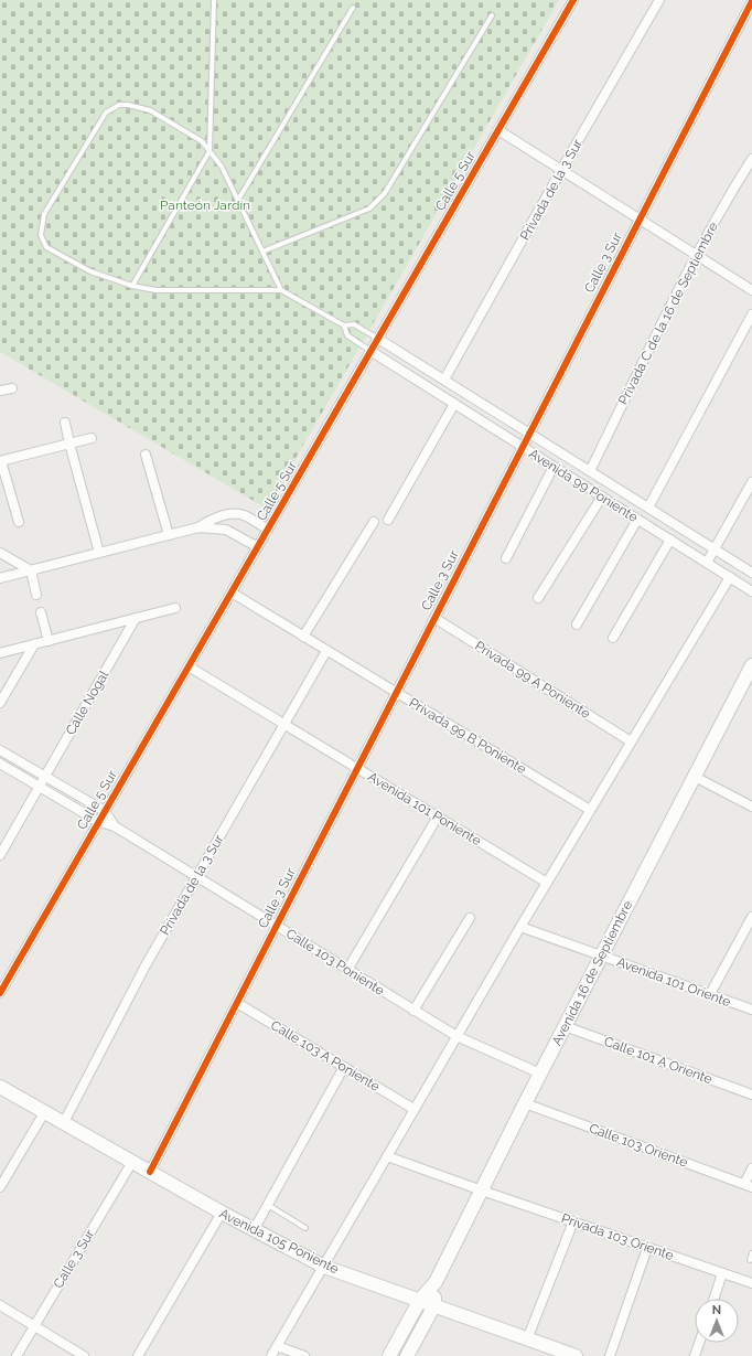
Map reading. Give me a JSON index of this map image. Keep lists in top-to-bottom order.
{
  "streets": {
    "main road": ["Avenida 16 de Septiembre", "Avenida 105 Poniente"],
    "street": [
      "Calle 5 Sur",
      "Privada de la 3 Sur",
      "Calle 3 Sur",
      "Privada C de la 16 de Septiembre",
      "Avenida 99 Poniente",
      "Privada 99 A Poniente",
      "Calle Nogal",
      "Privada 99 B Poniente",
      "Avenida 101 Poniente",
      "Calle 103 Poniente",
      "Avenida 101 Oriente",
      "Calle 103 A Poniente",
      "Calle 101 A Oriente",
      "Calle 103 Oriente",
      "Privada 103 Oriente"
    ]
  },
  "crossings": [
    ["Calle 5 Sur", "Avenida 99 Poniente"],
    ["Calle 5 Sur", "Privada 99 B Poniente"],
    ["Calle 5 Sur", "Avenida 101 Poniente"],
    ["Calle 5 Sur", "Calle 103 Poniente"],
    ["Privada de la 3 Sur", "Avenida 99 Poniente"],
    ["Privada de la 3 Sur", "Privada 99 B Poniente"],
    ["Privada de la 3 Sur", "Avenida 101 Poniente"],
    ["Privada de la 3 Sur", "Calle 103 Poniente"],
    ["Privada de la 3 Sur", "Avenida 105 Poniente"],
    ["Calle 3 Sur", "Avenida 99 Poniente"],
    ["Calle 3 Sur", "Privada 99 A Poniente"],
    ["Calle 3 Sur", "Privada 99 B Poniente"],
    ["Calle 3 Sur", "Avenida 101 Poniente"],
    ["Calle 3 Sur", "Calle 103 Poniente"],
    ["Calle 3 Sur", "Calle 103 A Poniente"],
    ["Calle 3 Sur", "Avenida 105 Poniente"],
    ["Privada C de la 16 de Septiembre", "Avenida 99 Poniente"],
    ["Calle Nogal", "Calle 103 Poniente"],
    ["Calle 103 Poniente", "Avenida 16 de Septiembre"],
    ["Avenida 16 de Septiembre", "Avenida 101 Oriente"],
    ["Avenida 16 de Septiembre", "Calle 101 A Oriente"],
    ["Avenida 16 de Septiembre", "Calle 103 Oriente"],
    ["Avenida 16 de Septiembre", "Privada 103 Oriente"],
    ["Avenida 16 de Septiembre", "Avenida 105 Poniente"]
  ],
  "parks": ["Panteón Jardín"],
  "north": "top"
}
